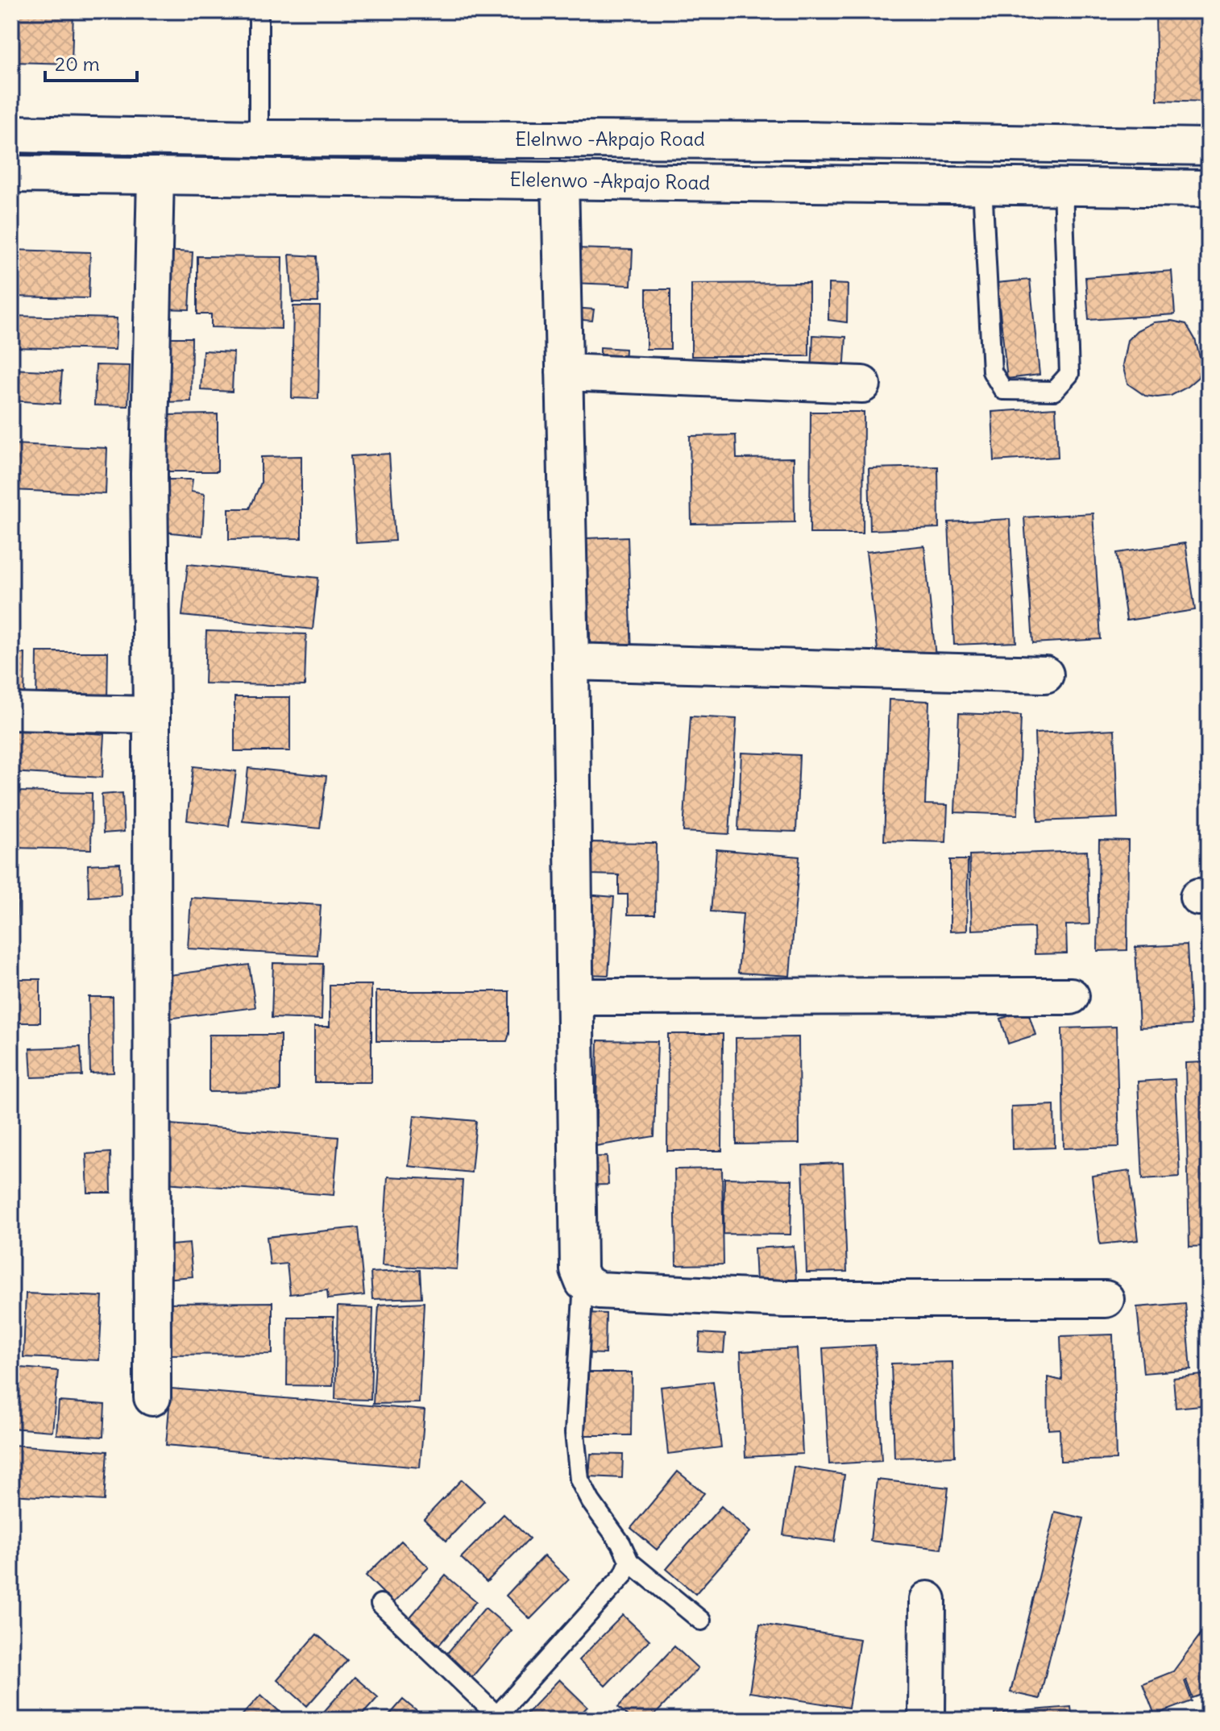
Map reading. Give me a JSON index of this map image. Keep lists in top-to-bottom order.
{
  "streets": {
    "street": ["Elelnwo -Akpajo Road", "Elelenwo -Akpajo Road"]
  },
  "scale_bar": "20 m"
}
